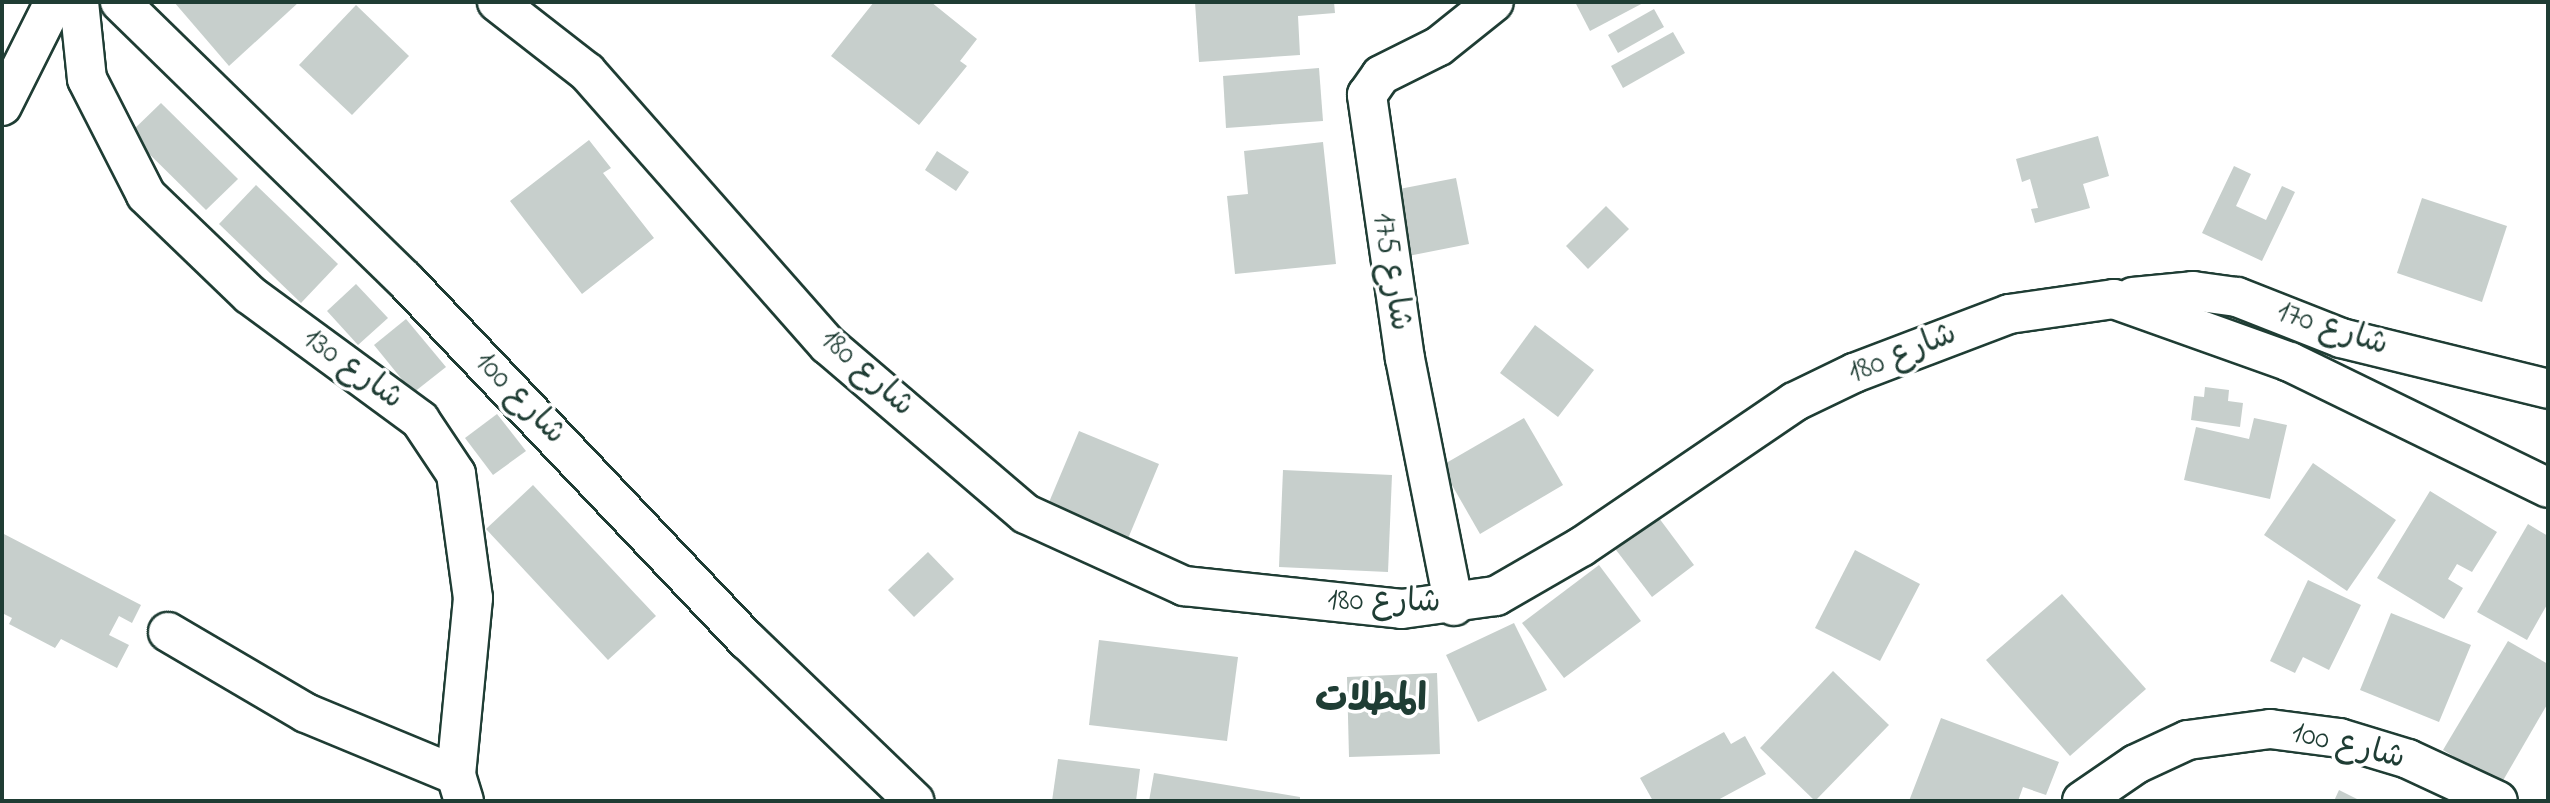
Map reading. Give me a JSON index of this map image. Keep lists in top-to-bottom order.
{
  "streets": {
    "street": [
      "شارع 175",
      "شارع 170",
      "شارع 180",
      "شارع 130",
      "شارع 100"
    ]
  },
  "crossings": [
    ["شارع 175", "شارع 180"],
    ["شارع 170", "شارع 180"]
  ],
  "districts": ["المطلات"]
}
